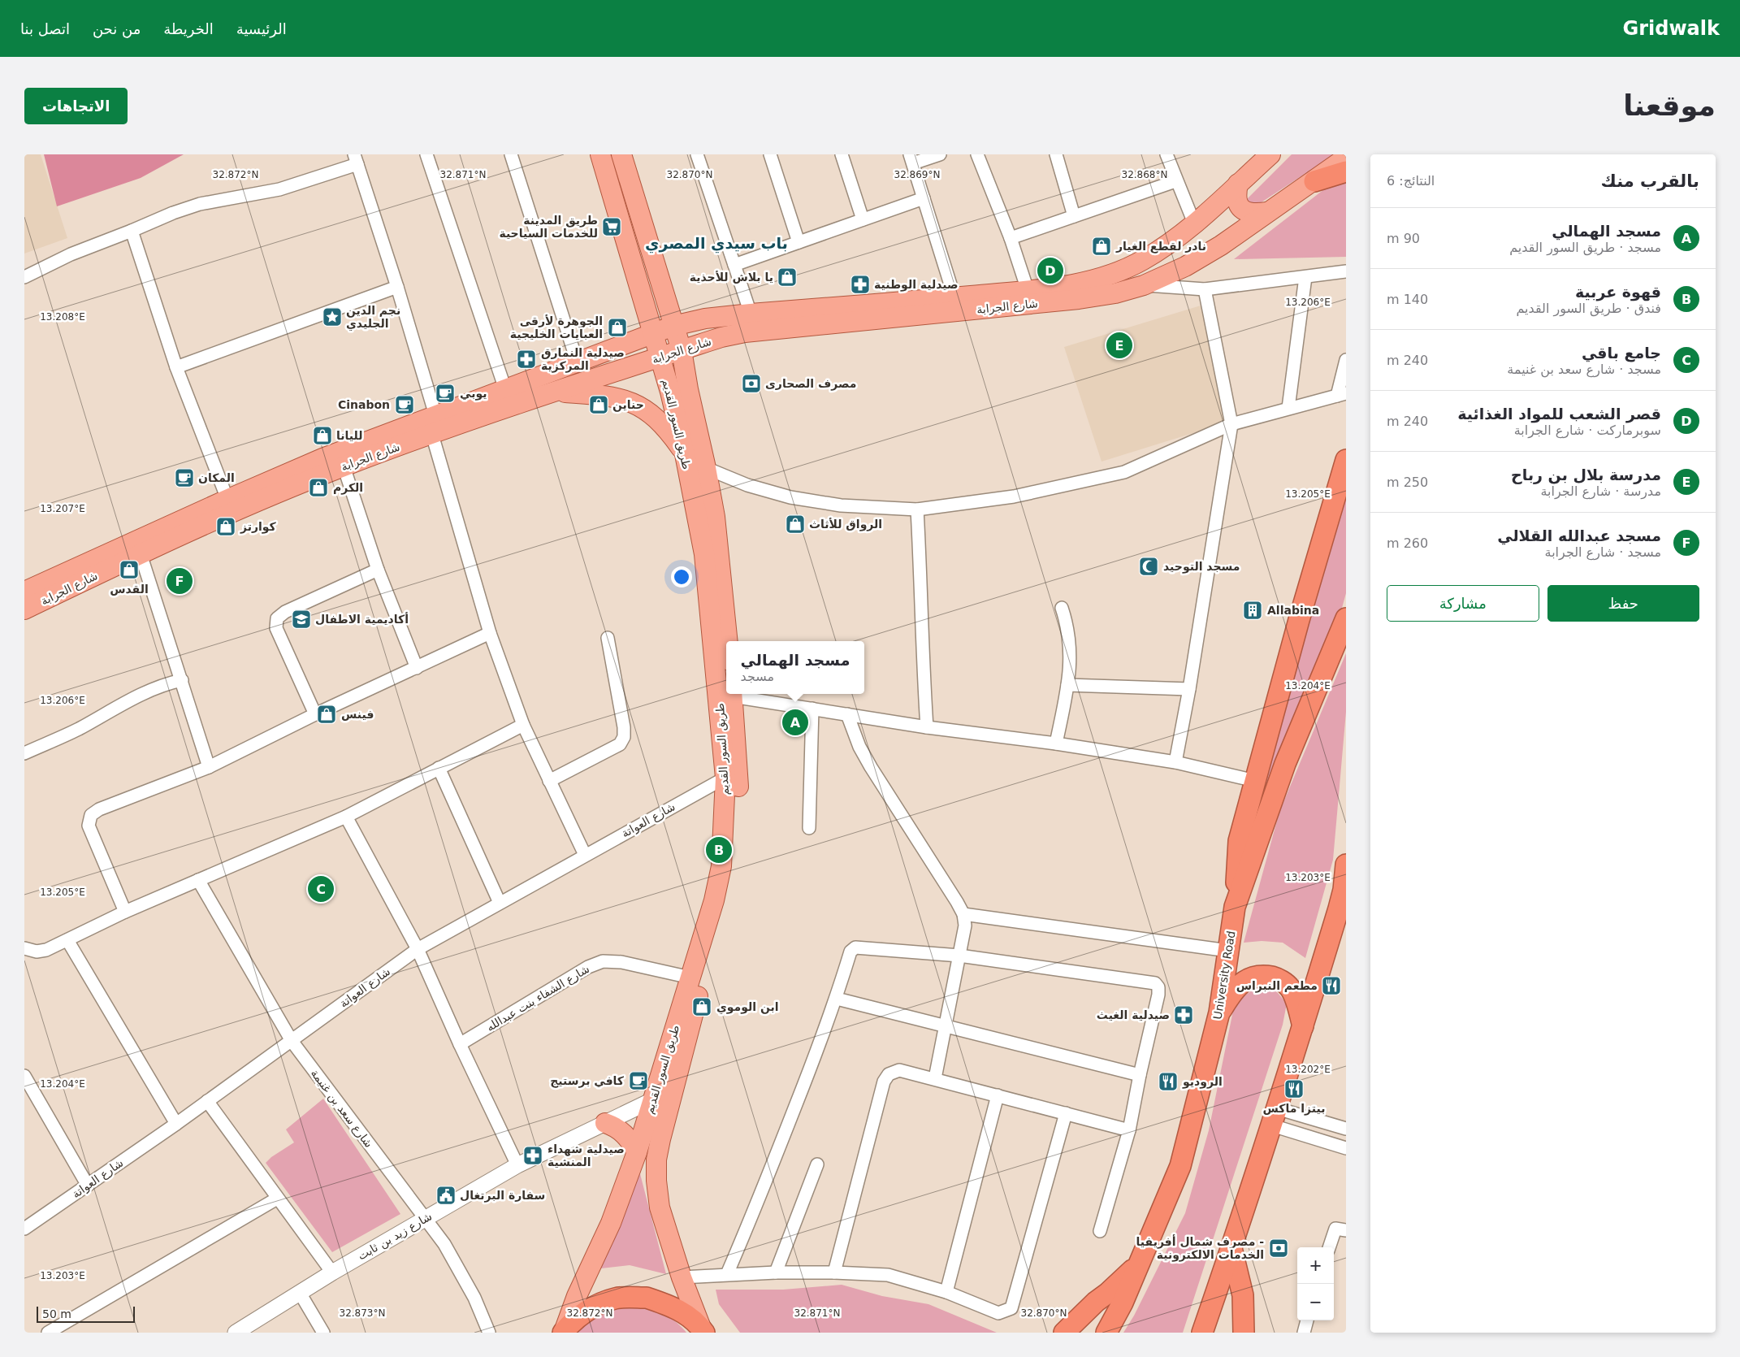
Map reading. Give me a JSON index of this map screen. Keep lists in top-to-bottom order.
{
  "streets": {
    "highway": ["University Road"],
    "main road": ["شارع الجرابة", "طريق السور القديم"],
    "street": [
      "شارع العواتة",
      "شارع الشفاء بنت عبدالله",
      "شارع سعد بن غنيمة",
      "شارع زيد بن ثابت"
    ]
  },
  "crossings": [
    ["شارع الجرابة", "طريق السور القديم"],
    ["طريق السور القديم", "شارع العواتة"],
    ["طريق السور القديم", "شارع الشفاء بنت عبدالله"],
    ["طريق السور القديم", "شارع زيد بن ثابت"],
    ["شارع العواتة", "شارع سعد بن غنيمة"],
    ["شارع سعد بن غنيمة", "شارع زيد بن ثابت"]
  ],
  "districts": ["باب سيدي المصري"],
  "places": {
    "supermarket": ["طريق المدينة للخدمات السياحية"],
    "shop": [
      "نادر لقطع الغيار",
      "يا بلاش للأحذية",
      "الجوهرة لأرقى العبايات الخليجية",
      "حناين",
      "لليانا",
      "الكرم",
      "الرواق للأثاث",
      "كوارتز",
      "القدس",
      "فينس",
      "ابن الوموي"
    ],
    "pharmacy": [
      "صيدلية الوطنية",
      "صيدلية النمارق المركزية",
      "صيدلية الغيث",
      "صيدلية شهداء المنشية"
    ],
    "place": ["نجم الدين الجليدي"],
    "bank": ["مصرف الصحارى", "مصرف شمال أفريفيا - الخدمات الالكترونية"],
    "cafe": [
      "يوبي",
      "Cinabon",
      "المكان",
      "كافي برستيج"
    ],
    "mosque": ["مسجد التوحيد"],
    "building": ["Allabina"],
    "school or university": ["أكاديمية الاطفال"],
    "restaurant": ["مطعم النبراس", "الروديو", "بيتزا ماكس"],
    "public building": ["سفارة البرتغال"]
  },
  "scale_bar": "50 m",
  "page": {
    "header": "Gridwalk",
    "nav": [
      "الرئيسية",
      "الخريطة",
      "من نحن",
      "اتصل بنا"
    ],
    "buttons": [
      "الاتجاهات",
      ["حفظ", "مشاركة"]
    ],
    "title": "موقعنا",
    "heading": ["بالقرب منك", "النتائج: 6"],
    "list": [
      {
        "mark": "A",
        "name": "مسجد الهمالي",
        "note": "مسجد · طريق السور القديم",
        "value": "90 m"
      },
      {
        "mark": "B",
        "name": "قهوة عربية",
        "note": "فندق · طريق السور القديم",
        "value": "140 m"
      },
      {
        "mark": "C",
        "name": "جامع باقي",
        "note": "مسجد · شارع سعد بن غنيمة",
        "value": "240 m"
      },
      {
        "mark": "D",
        "name": "قصر الشعب للمواد الغذائية",
        "note": "سوبرماركت · شارع الجرابة",
        "value": "240 m"
      },
      {
        "mark": "E",
        "name": "مدرسة بلال بن رباح",
        "note": "مدرسة · شارع الجرابة",
        "value": "250 m"
      },
      {
        "mark": "F",
        "name": "مسجد عبدالله القلالي",
        "note": "مسجد · شارع الجرابة",
        "value": "260 m"
      }
    ],
    "pins": [
      "D",
      "E",
      "F",
      "A",
      "B",
      "C"
    ],
    "popup": ["مسجد الهمالي", "مسجد"],
    "map_buttons": ["+", "−"],
    "scale": "50 m"
  },
  "coordinates": [
    "32.872°N",
    "32.871°N",
    "32.870°N",
    "32.869°N",
    "32.868°N",
    "13.206°E",
    "13.208°E",
    "13.205°E",
    "13.207°E",
    "13.204°E",
    "13.203°E",
    "13.202°E",
    "32.873°N"
  ]
}
